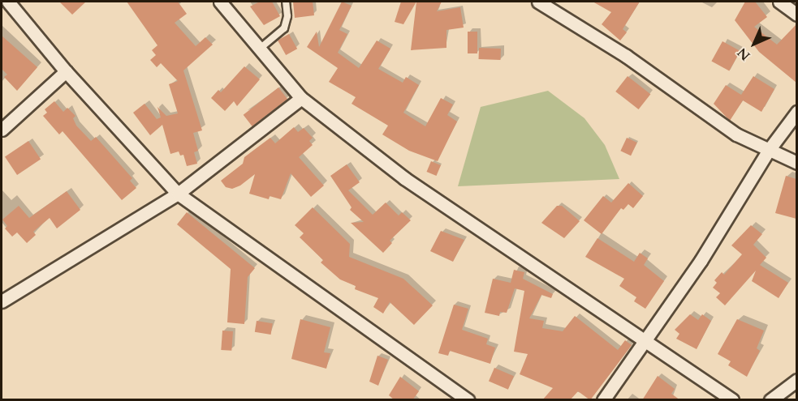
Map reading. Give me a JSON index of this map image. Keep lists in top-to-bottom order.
{
  "north": "bottom left"
}
